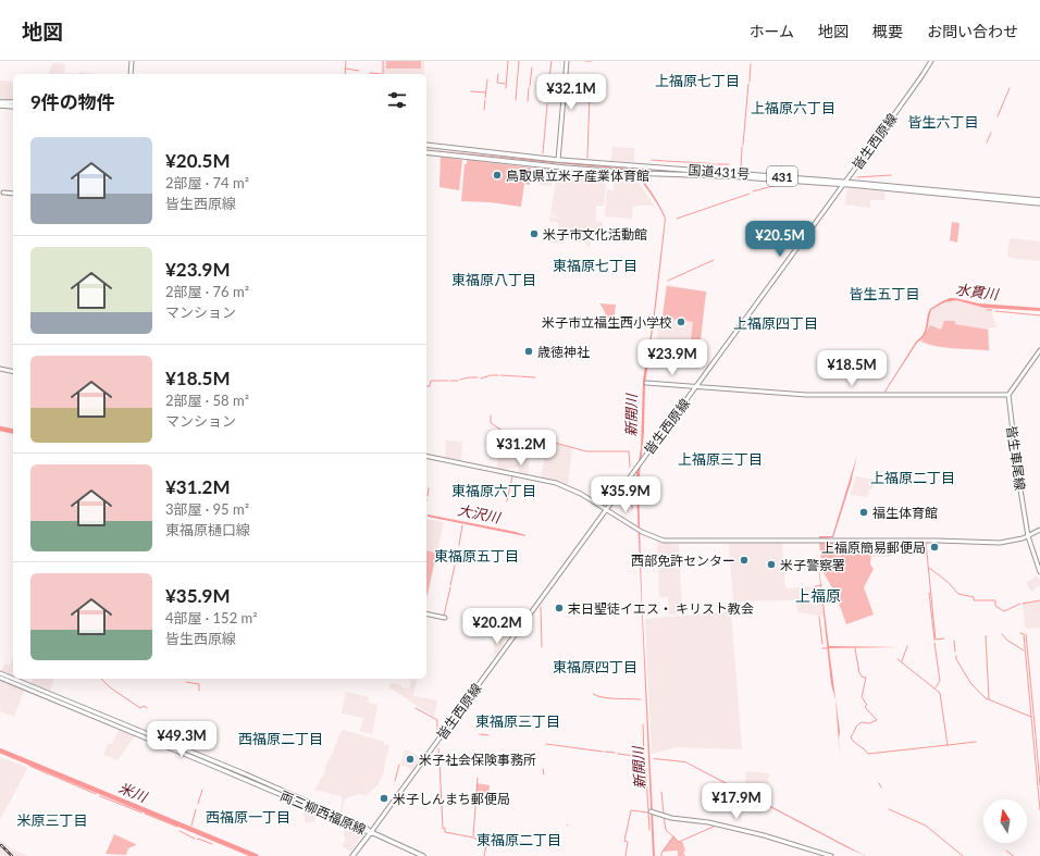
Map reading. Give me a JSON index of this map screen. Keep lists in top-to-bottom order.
{
  "streets": {
    "highway": ["国道431号", "431"],
    "main road": ["皆生西原線", "皆生車尾線", "両三柳西福原線"]
  },
  "crossings": [
    ["皆生西原線", "国道431号"],
    ["皆生西原線", "両三柳西福原線"]
  ],
  "districts": [
    "上福原七丁目",
    "上福原六丁目",
    "皆生六丁目",
    "東福原七丁目",
    "東福原八丁目",
    "皆生五丁目",
    "上福原四丁目",
    "上福原三丁目",
    "上福原二丁目",
    "東福原六丁目",
    "東福原五丁目",
    "上福原",
    "東福原四丁目",
    "東福原三丁目",
    "西福原二丁目",
    "西福原一丁目",
    "米原三丁目",
    "東福原二丁目"
  ],
  "water": [
    "水貫川",
    "新開川",
    "大沢川",
    "米川"
  ],
  "places": [
    "鳥取県立米子産業体育館",
    "米子市文化活動館",
    "米子市立福生西小学校",
    "歳徳神社",
    "福生体育館",
    "上福原簡易郵便局",
    "西部免許センター",
    "米子警察署",
    "末日聖徒イエス・ キリスト教会",
    "米子社会保険事務所",
    "米子しんまち郵便局"
  ],
  "north": "top",
  "page": {
    "header": "地図",
    "nav": [
      "ホーム",
      "地図",
      "概要",
      "お問い合わせ"
    ],
    "price": [
      "¥32.1M",
      "¥20.5M",
      "¥23.9M",
      "¥18.5M",
      "¥31.2M",
      "¥35.9M",
      "¥20.2M",
      "¥49.3M",
      "¥17.9M"
    ],
    "heading": "9件の物件",
    "list": [
      {
        "name": "¥20.5M",
        "note": "2部屋 · 74 m² · 皆生西原線"
      },
      {
        "name": "¥23.9M",
        "note": "2部屋 · 76 m² · マンション"
      },
      {
        "name": "¥18.5M",
        "note": "2部屋 · 58 m² · マンション"
      },
      {
        "name": "¥31.2M",
        "note": "3部屋 · 95 m² · 東福原樋口線"
      },
      {
        "name": "¥35.9M",
        "note": "4部屋 · 152 m² · 皆生西原線"
      }
    ]
  }
}
